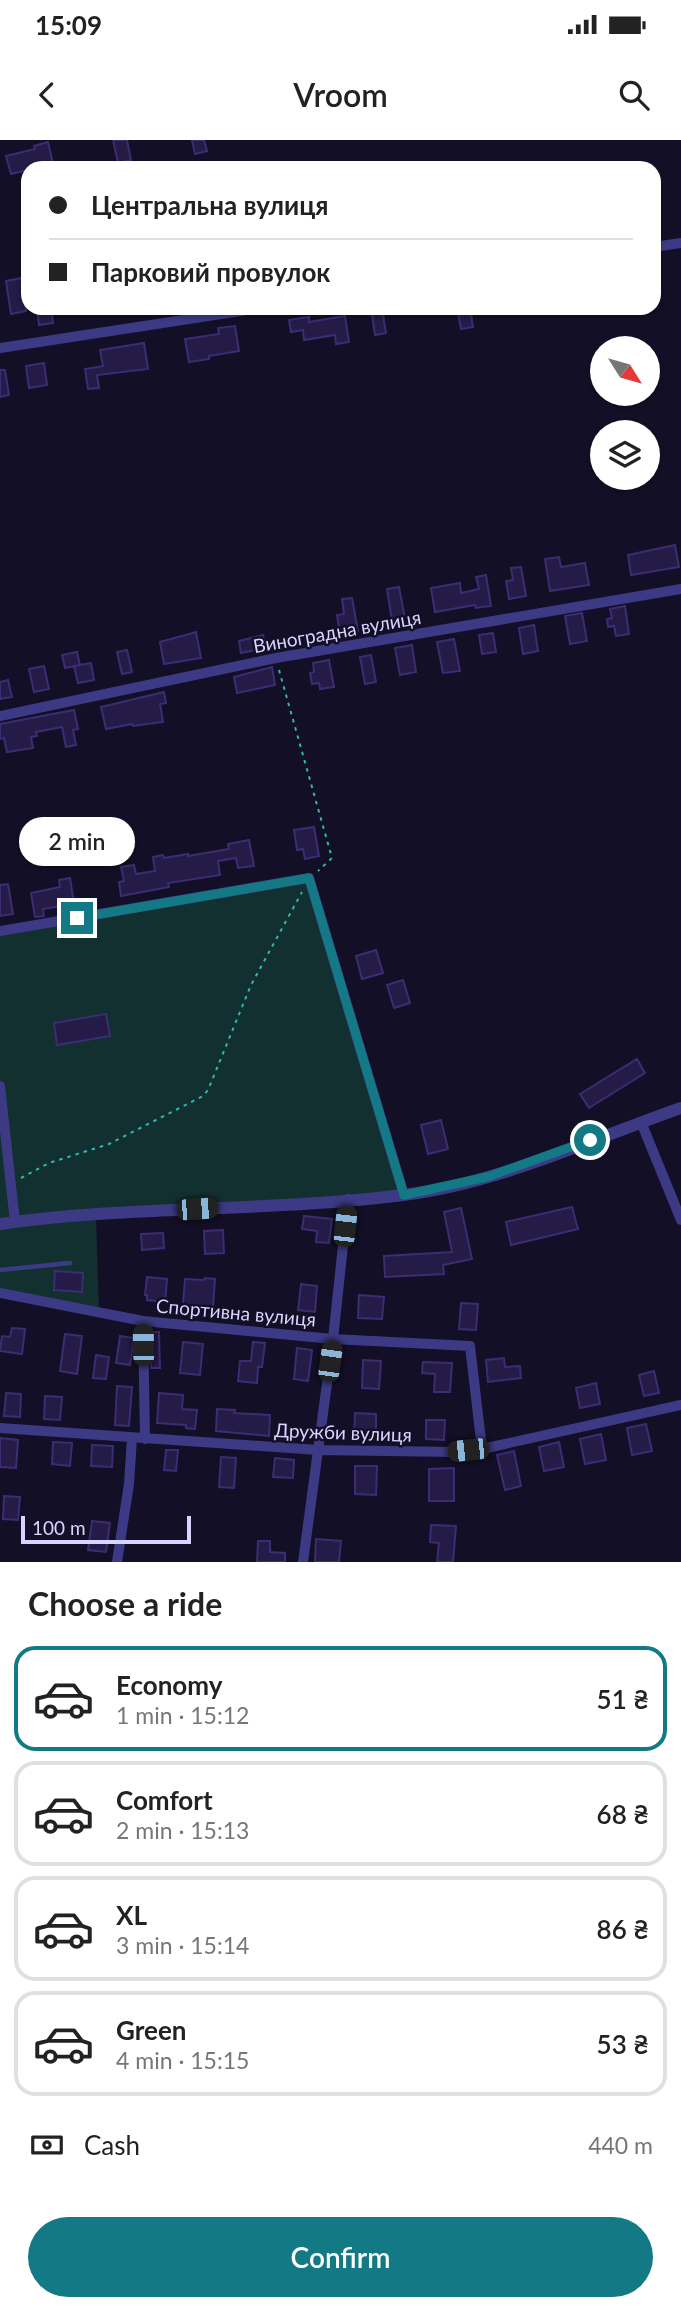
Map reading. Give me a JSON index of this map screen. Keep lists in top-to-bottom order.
{
  "streets": {
    "street": ["Виноградна вулиця", "Спортивна вулиця", "Дружби вулиця"]
  },
  "crossings": [
    ["Спортивна вулиця", "Дружби вулиця"]
  ],
  "scale_bar": "100 m",
  "north": "bottom right",
  "page": {
    "status": "15:09",
    "header": "Vroom",
    "banner": ["Центральна вулиця", "Парковий провулок"],
    "bubble": "2 min",
    "scale": "100 m",
    "heading": "Choose a ride",
    "list": [
      {
        "name": "Economy",
        "note": "1 min · 15:12",
        "value": "51 ₴"
      },
      {
        "name": "Comfort",
        "note": "2 min · 15:13",
        "value": "68 ₴"
      },
      {
        "name": "XL",
        "note": "3 min · 15:14",
        "value": "86 ₴"
      },
      {
        "name": "Green",
        "note": "4 min · 15:15",
        "value": "53 ₴"
      }
    ],
    "pay": ["Cash", "440 m"],
    "buttons": "Confirm"
  }
}
